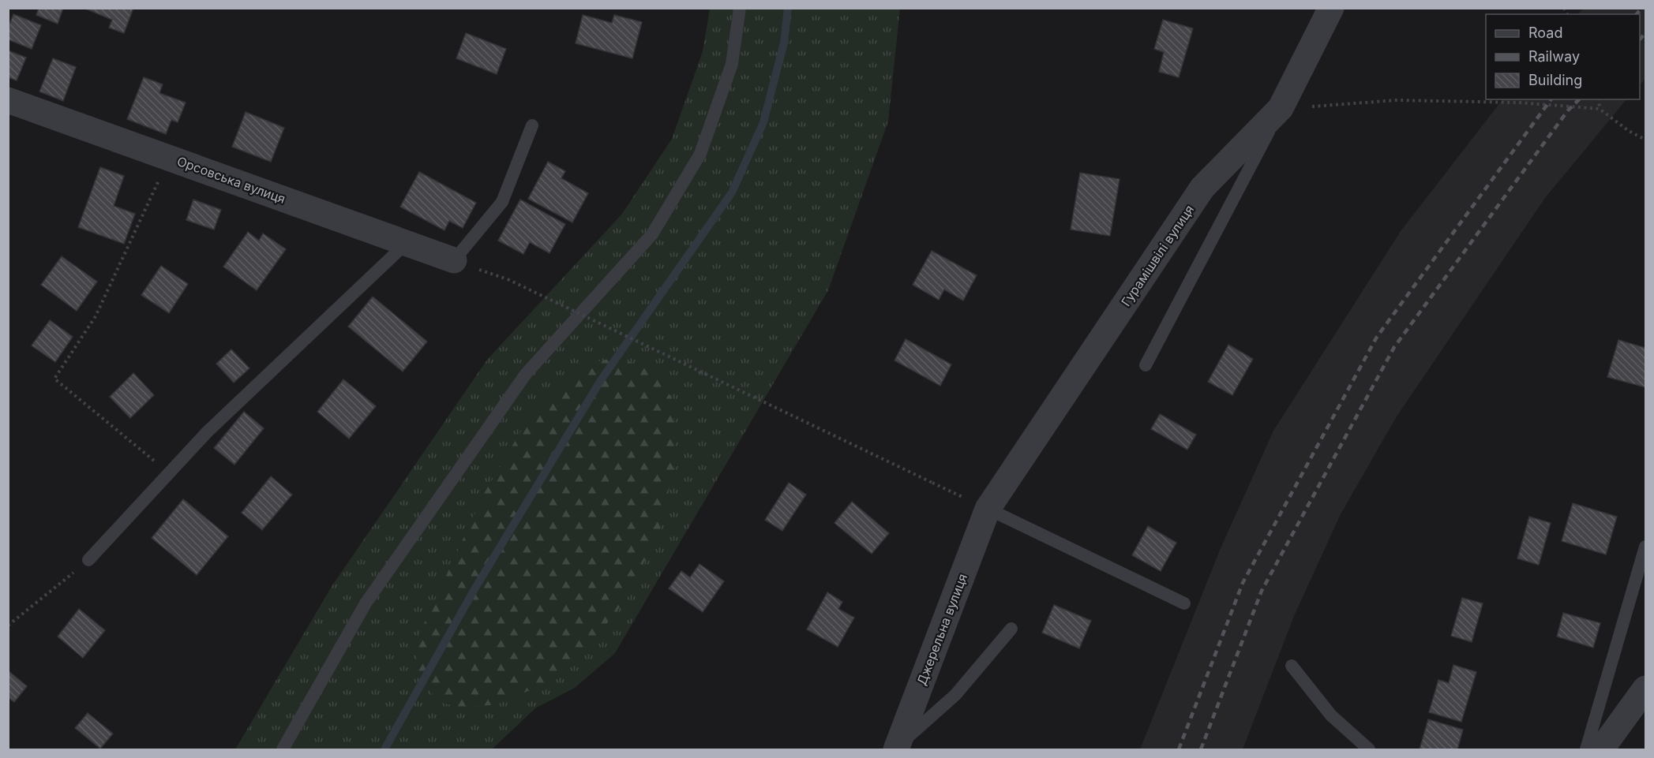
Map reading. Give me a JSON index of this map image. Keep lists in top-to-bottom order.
{
  "streets": {
    "street": ["Орсовська вулиця", "Гурамішвілі вулиця", "Джерельна вулиця"]
  },
  "crossings": [
    ["Гурамішвілі вулиця", "Джерельна вулиця"]
  ],
  "legend": ["Road", "Railway", "Building"]
}
